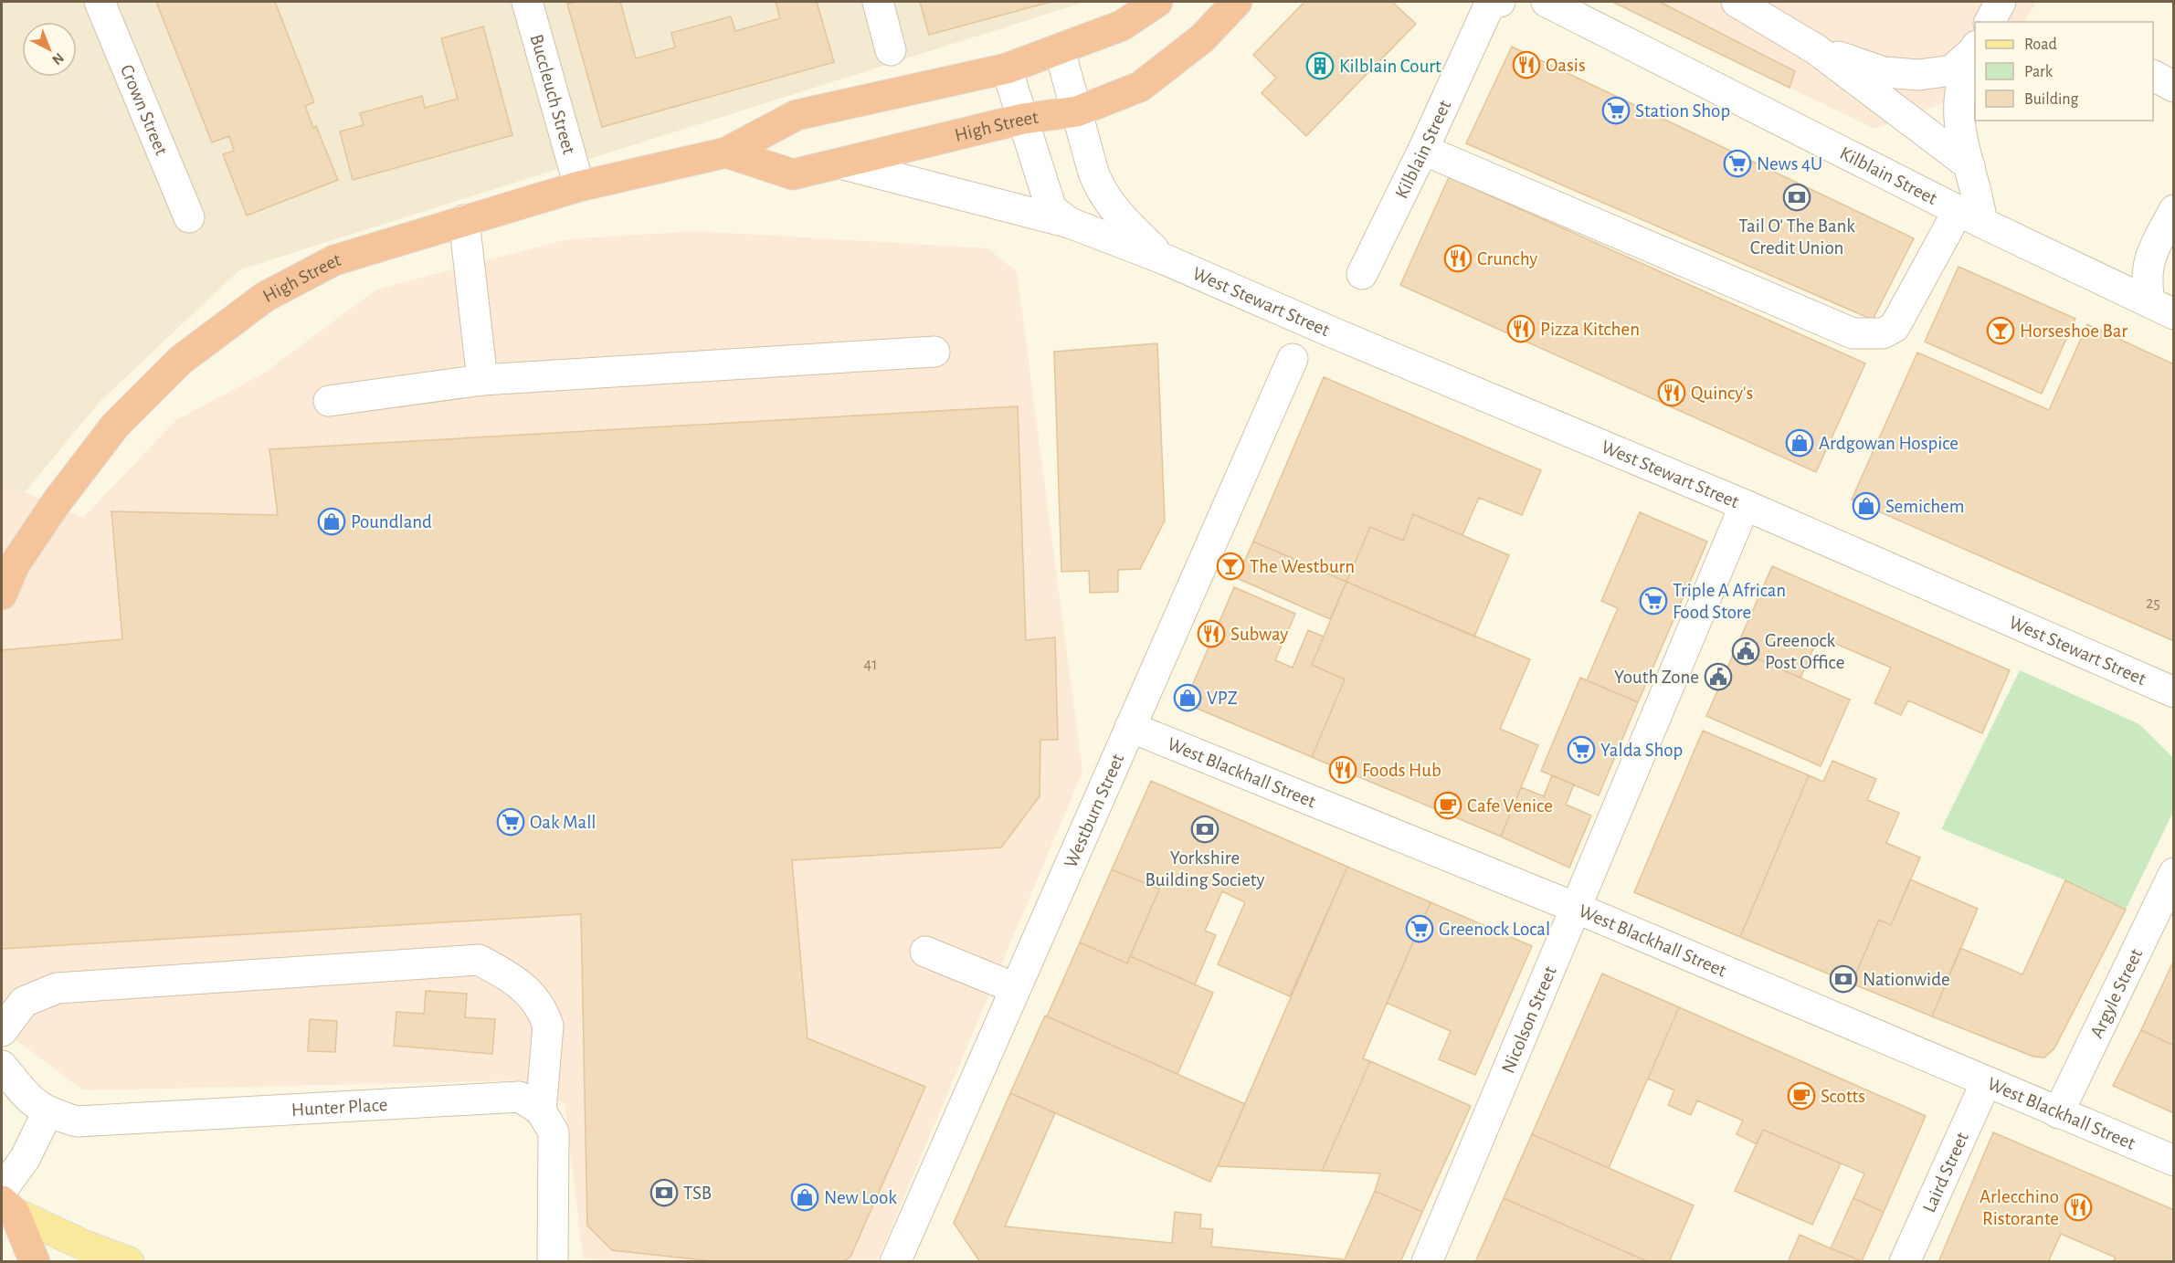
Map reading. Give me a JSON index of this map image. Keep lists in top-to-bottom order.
{
  "streets": {
    "highway": ["High Street"],
    "street": [
      "Buccleuch Street",
      "Crown Street",
      "Kilblain Street",
      "West Stewart Street",
      "West Blackhall Street",
      "Westburn Street",
      "Argyle Street",
      "Nicolson Street",
      "Hunter Place",
      "Laird Street"
    ]
  },
  "crossings": [
    ["Buccleuch Street", "High Street"],
    ["High Street", "West Stewart Street"],
    ["West Stewart Street", "Nicolson Street"],
    ["West Blackhall Street", "Westburn Street"],
    ["West Blackhall Street", "Argyle Street"],
    ["West Blackhall Street", "Nicolson Street"],
    ["West Blackhall Street", "Laird Street"]
  ],
  "places": {
    "restaurant": [
      "Oasis",
      "Crunchy",
      "Pizza Kitchen",
      "Quincy's",
      "Subway",
      "Foods Hub",
      "Arlecchino Ristorante"
    ],
    "building": ["Kilblain Court"],
    "supermarket": [
      "Station Shop",
      "News 4U",
      "Triple A African Food Store",
      "Yalda Shop",
      "Oak Mall",
      "Greenock Local"
    ],
    "bank": [
      "Tail O' The Bank Credit Union",
      "Yorkshire Building Society",
      "Nationwide",
      "TSB"
    ],
    "bar": ["Horseshoe Bar", "The Westburn"],
    "shop": [
      "Ardgowan Hospice",
      "Semichem",
      "Poundland",
      "VPZ",
      "New Look"
    ],
    "public building": ["Greenock Post Office", "Youth Zone"],
    "cafe": ["Cafe Venice", "Scotts"]
  },
  "house_numbers": ["25", "41"],
  "legend": ["Road", "Park", "Building"],
  "north": "bottom right"
}
